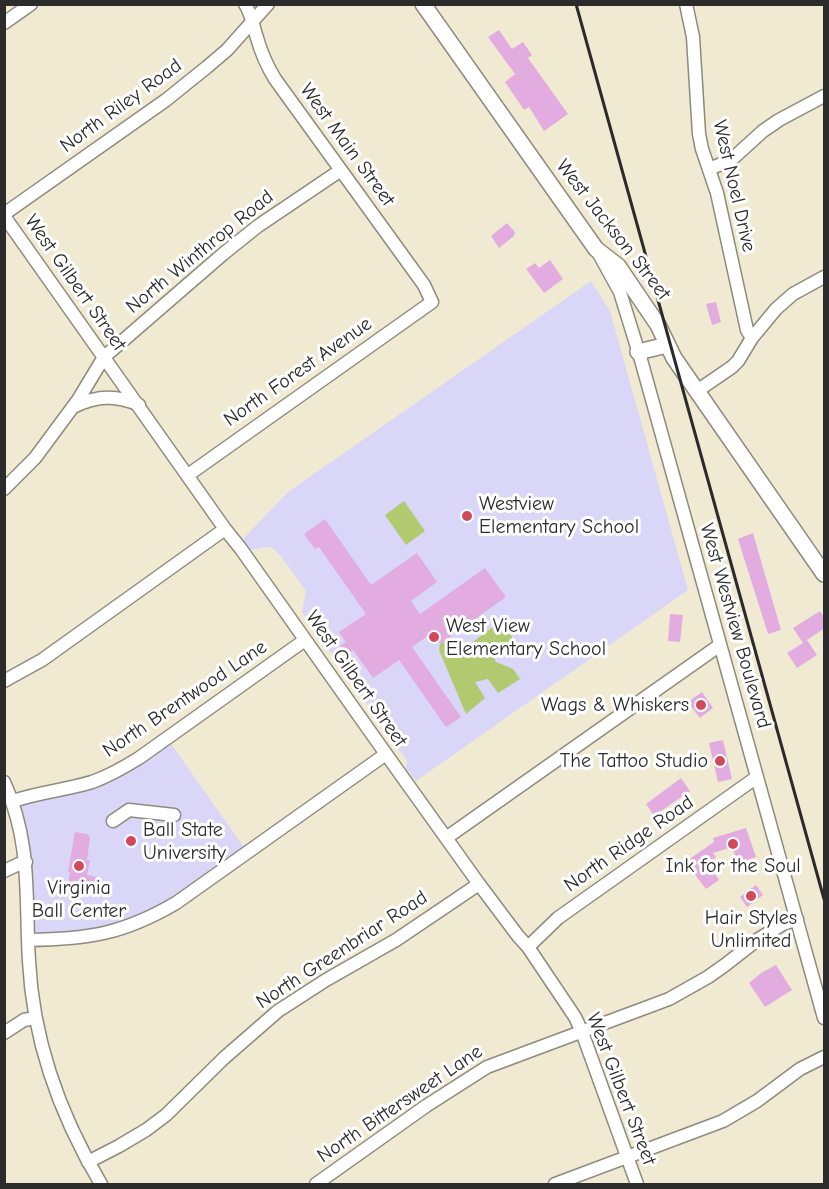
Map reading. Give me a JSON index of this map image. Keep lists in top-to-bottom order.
{
  "streets": {
    "main road": ["West Jackson Street"],
    "street": [
      "North Riley Road",
      "West Main Street",
      "West Noel Drive",
      "North Winthrop Road",
      "West Gilbert Street",
      "North Forest Avenue",
      "West Westview Boulevard",
      "North Brentwood Lane",
      "North Ridge Road",
      "North Greenbriar Road",
      "North Bittersweet Lane"
    ]
  },
  "crossings": [
    ["North Riley Road", "West Main Street"],
    ["North Riley Road", "West Gilbert Street"],
    ["West Main Street", "North Winthrop Road"],
    ["West Main Street", "North Forest Avenue"],
    ["West Jackson Street", "West Westview Boulevard"],
    ["North Winthrop Road", "West Gilbert Street"],
    ["West Gilbert Street", "North Forest Avenue"],
    ["West Gilbert Street", "North Brentwood Lane"],
    ["West Gilbert Street", "North Ridge Road"],
    ["West Gilbert Street", "North Greenbriar Road"],
    ["West Gilbert Street", "North Bittersweet Lane"],
    ["West Westview Boulevard", "North Ridge Road"],
    ["West Westview Boulevard", "North Bittersweet Lane"]
  ],
  "places": [
    "Westview Elementary School",
    "West View Elementary School",
    "Wags & Whiskers",
    "The Tattoo Studio",
    "Ball State University",
    "Ink for the Soul",
    "Virginia Ball Center",
    "Hair Styles Unlimited"
  ]
}
